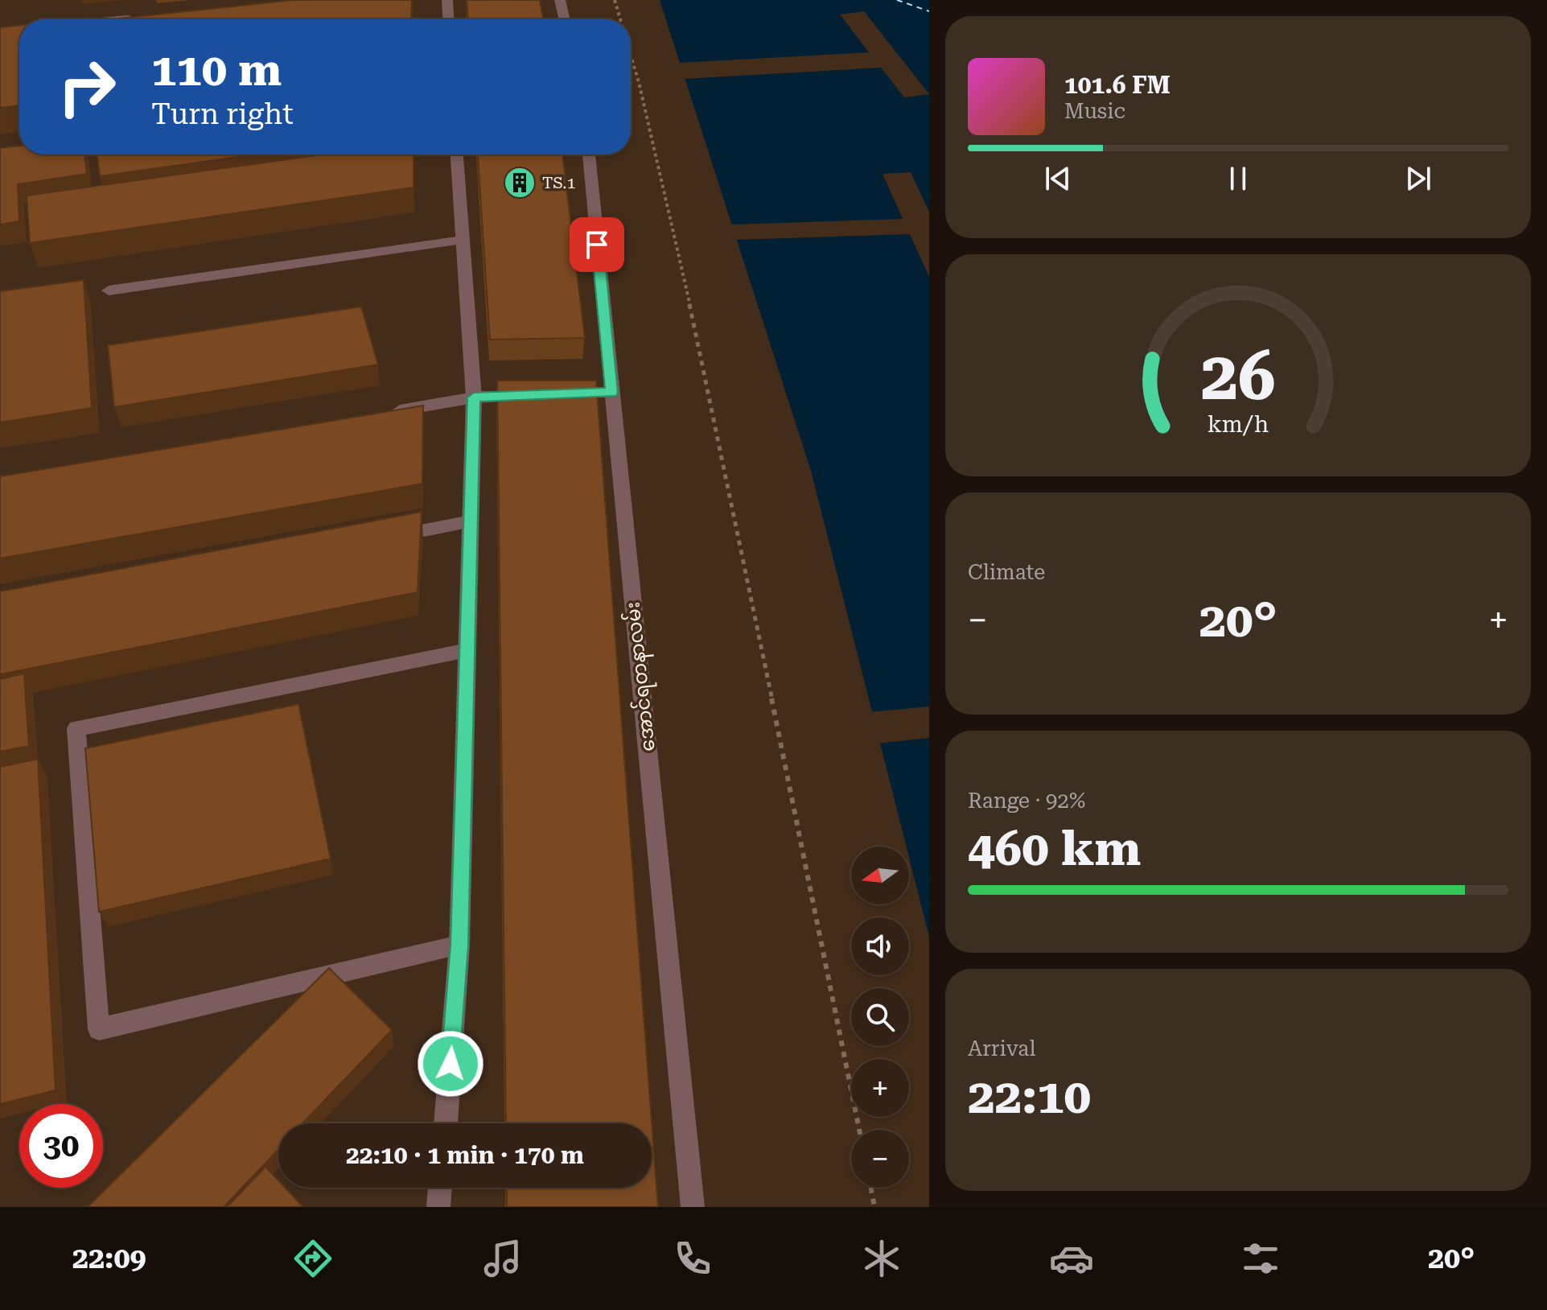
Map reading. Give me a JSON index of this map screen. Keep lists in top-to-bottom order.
{
  "streets": {
    "street": ["အောင်ရတနာလမ်း"]
  },
  "places": {
    "building": ["TS.1"]
  },
  "north": "left",
  "page": {
    "turn": ["110 m", "Turn right"],
    "song": ["101.6 FM", "Music"],
    "tile": [
      "Climate",
      ["Range · 92%", "460 km"],
      ["Arrival", "22:10"]
    ],
    "heat": ["−", "20°", "+"],
    "map_buttons": ["+", "−"],
    "limit": "30",
    "trip": "22:10 · 1 min · 170 m",
    "tabs": ["22:09", "20°"],
    "gauge": ["26", "km/h"]
  }
}
